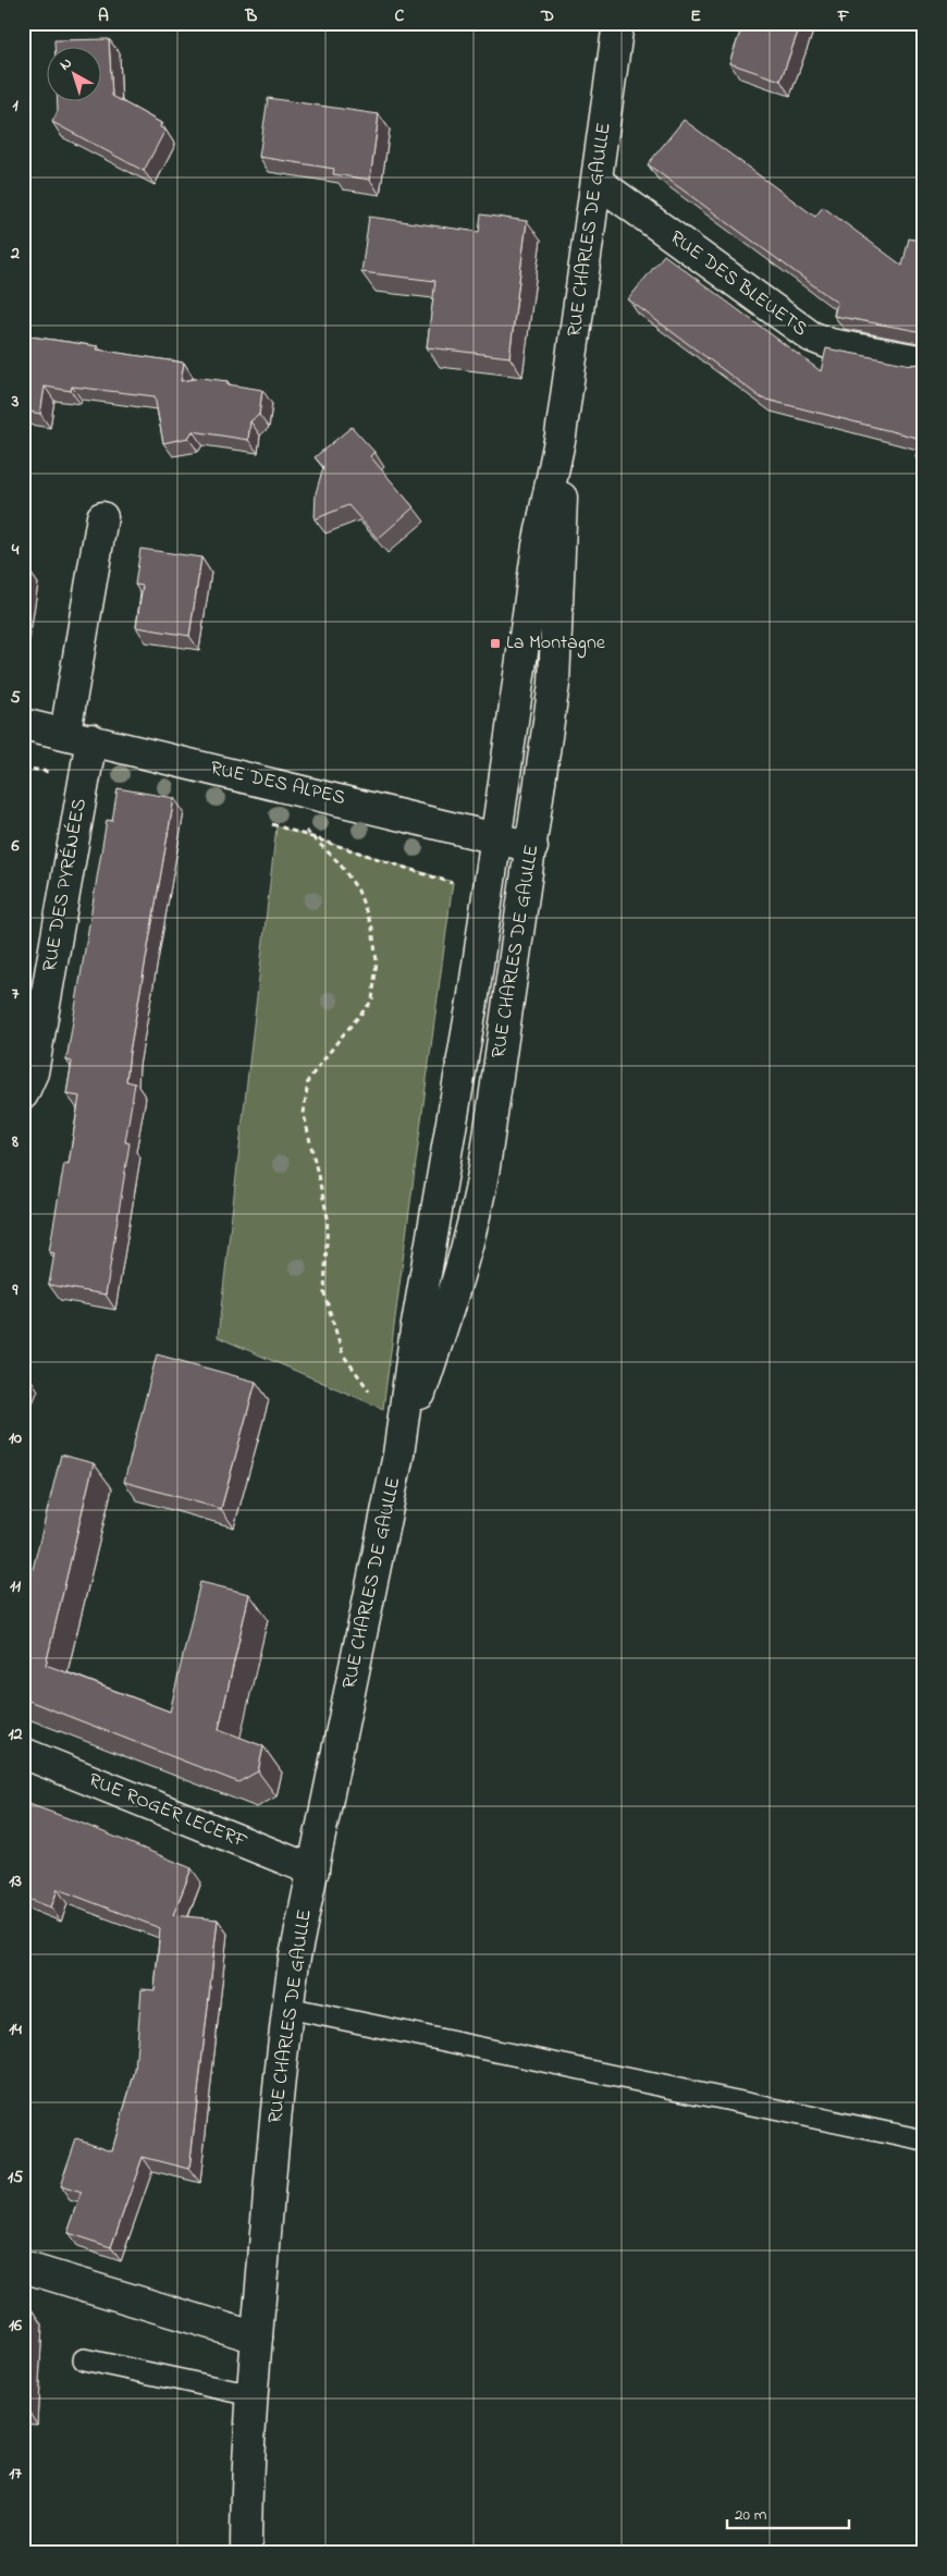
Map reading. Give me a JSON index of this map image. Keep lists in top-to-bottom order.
{
  "streets": {
    "street": [
      "RUE CHARLES DE GAULLE",
      "RUE DES BLEUETS",
      "RUE DES ALPES",
      "RUE DES PYRÉNÉES",
      "RUE ROGER LECERF"
    ]
  },
  "crossings": [
    ["RUE CHARLES DE GAULLE", "RUE DES BLEUETS"],
    ["RUE CHARLES DE GAULLE", "RUE DES ALPES"],
    ["RUE CHARLES DE GAULLE", "RUE ROGER LECERF"],
    ["RUE DES ALPES", "RUE DES PYRÉNÉES"]
  ],
  "places": {
    "transit": ["La Montagne"]
  },
  "scale_bar": "20 m",
  "north": "top left",
  "grid": {
    "columns": [
      "A",
      "B",
      "C",
      "D",
      "E",
      "F"
    ],
    "rows": [
      "1",
      "2",
      "3",
      "4",
      "5",
      "6",
      "7",
      "8",
      "9",
      "10",
      "11",
      "12",
      "13",
      "14",
      "15",
      "16",
      "17"
    ]
  }
}
